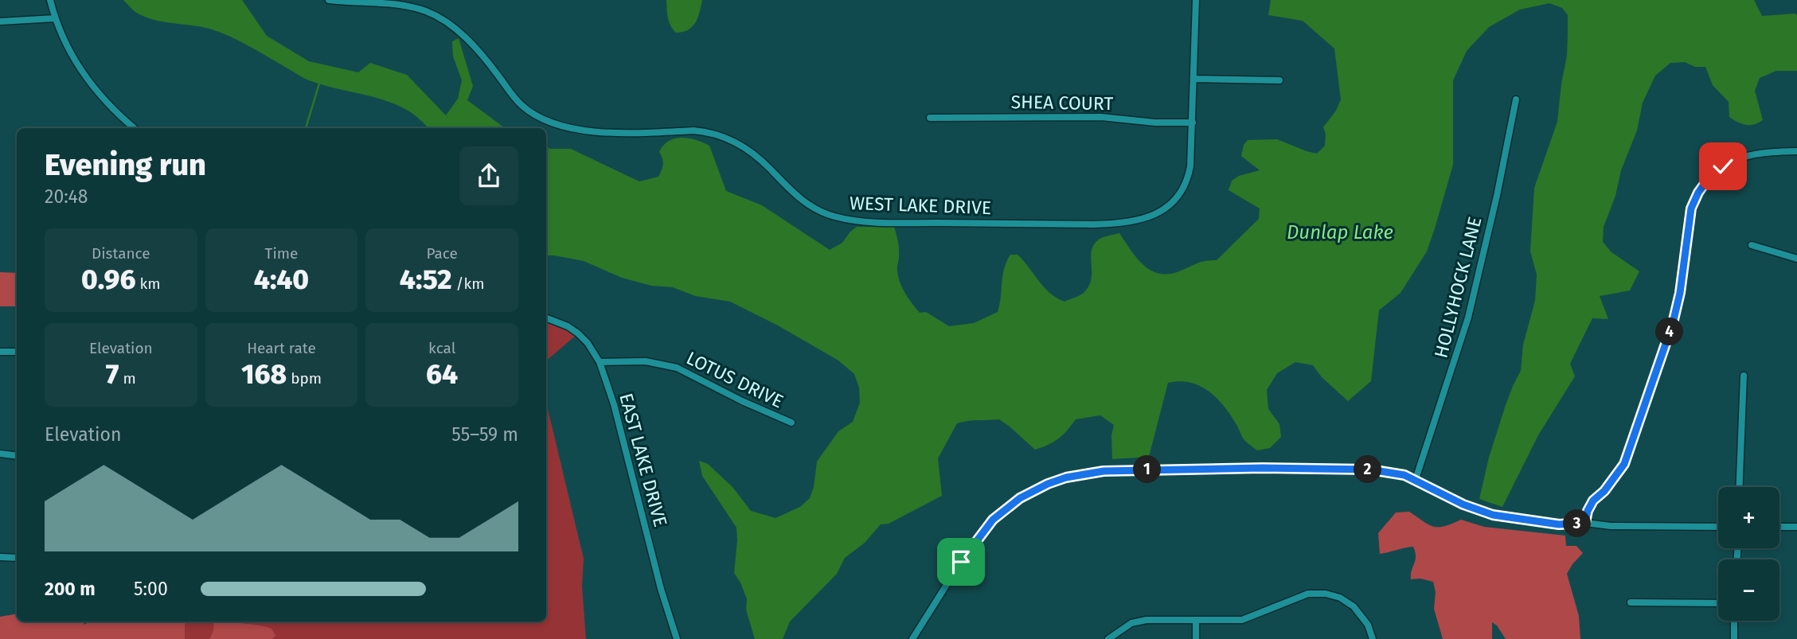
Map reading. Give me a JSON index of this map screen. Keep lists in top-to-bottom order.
{
  "streets": {
    "street": [
      "SHEA COURT",
      "WEST LAKE DRIVE",
      "HOLLYHOCK LANE",
      "LOTUS DRIVE",
      "EAST LAKE DRIVE"
    ]
  },
  "crossings": [
    ["SHEA COURT", "WEST LAKE DRIVE"],
    ["LOTUS DRIVE", "EAST LAKE DRIVE"]
  ],
  "water": ["Dunlap Lake"],
  "page": {
    "heading": ["Evening run", "20:48"],
    "stats": [
      ["Distance", "0.96 km"],
      ["Time", "4:40"],
      ["Pace", "4:52 /km"],
      ["Elevation", "7 m"],
      ["Heart rate", "168 bpm"],
      ["kcal", "64"]
    ],
    "pins": [
      "4",
      "1",
      "2",
      "3"
    ],
    "chart": ["Elevation", "55–59 m"],
    "map_buttons": ["+", "−"],
    "list": [
      {
        "name": "200 m",
        "note": "5:00"
      }
    ]
  }
}
